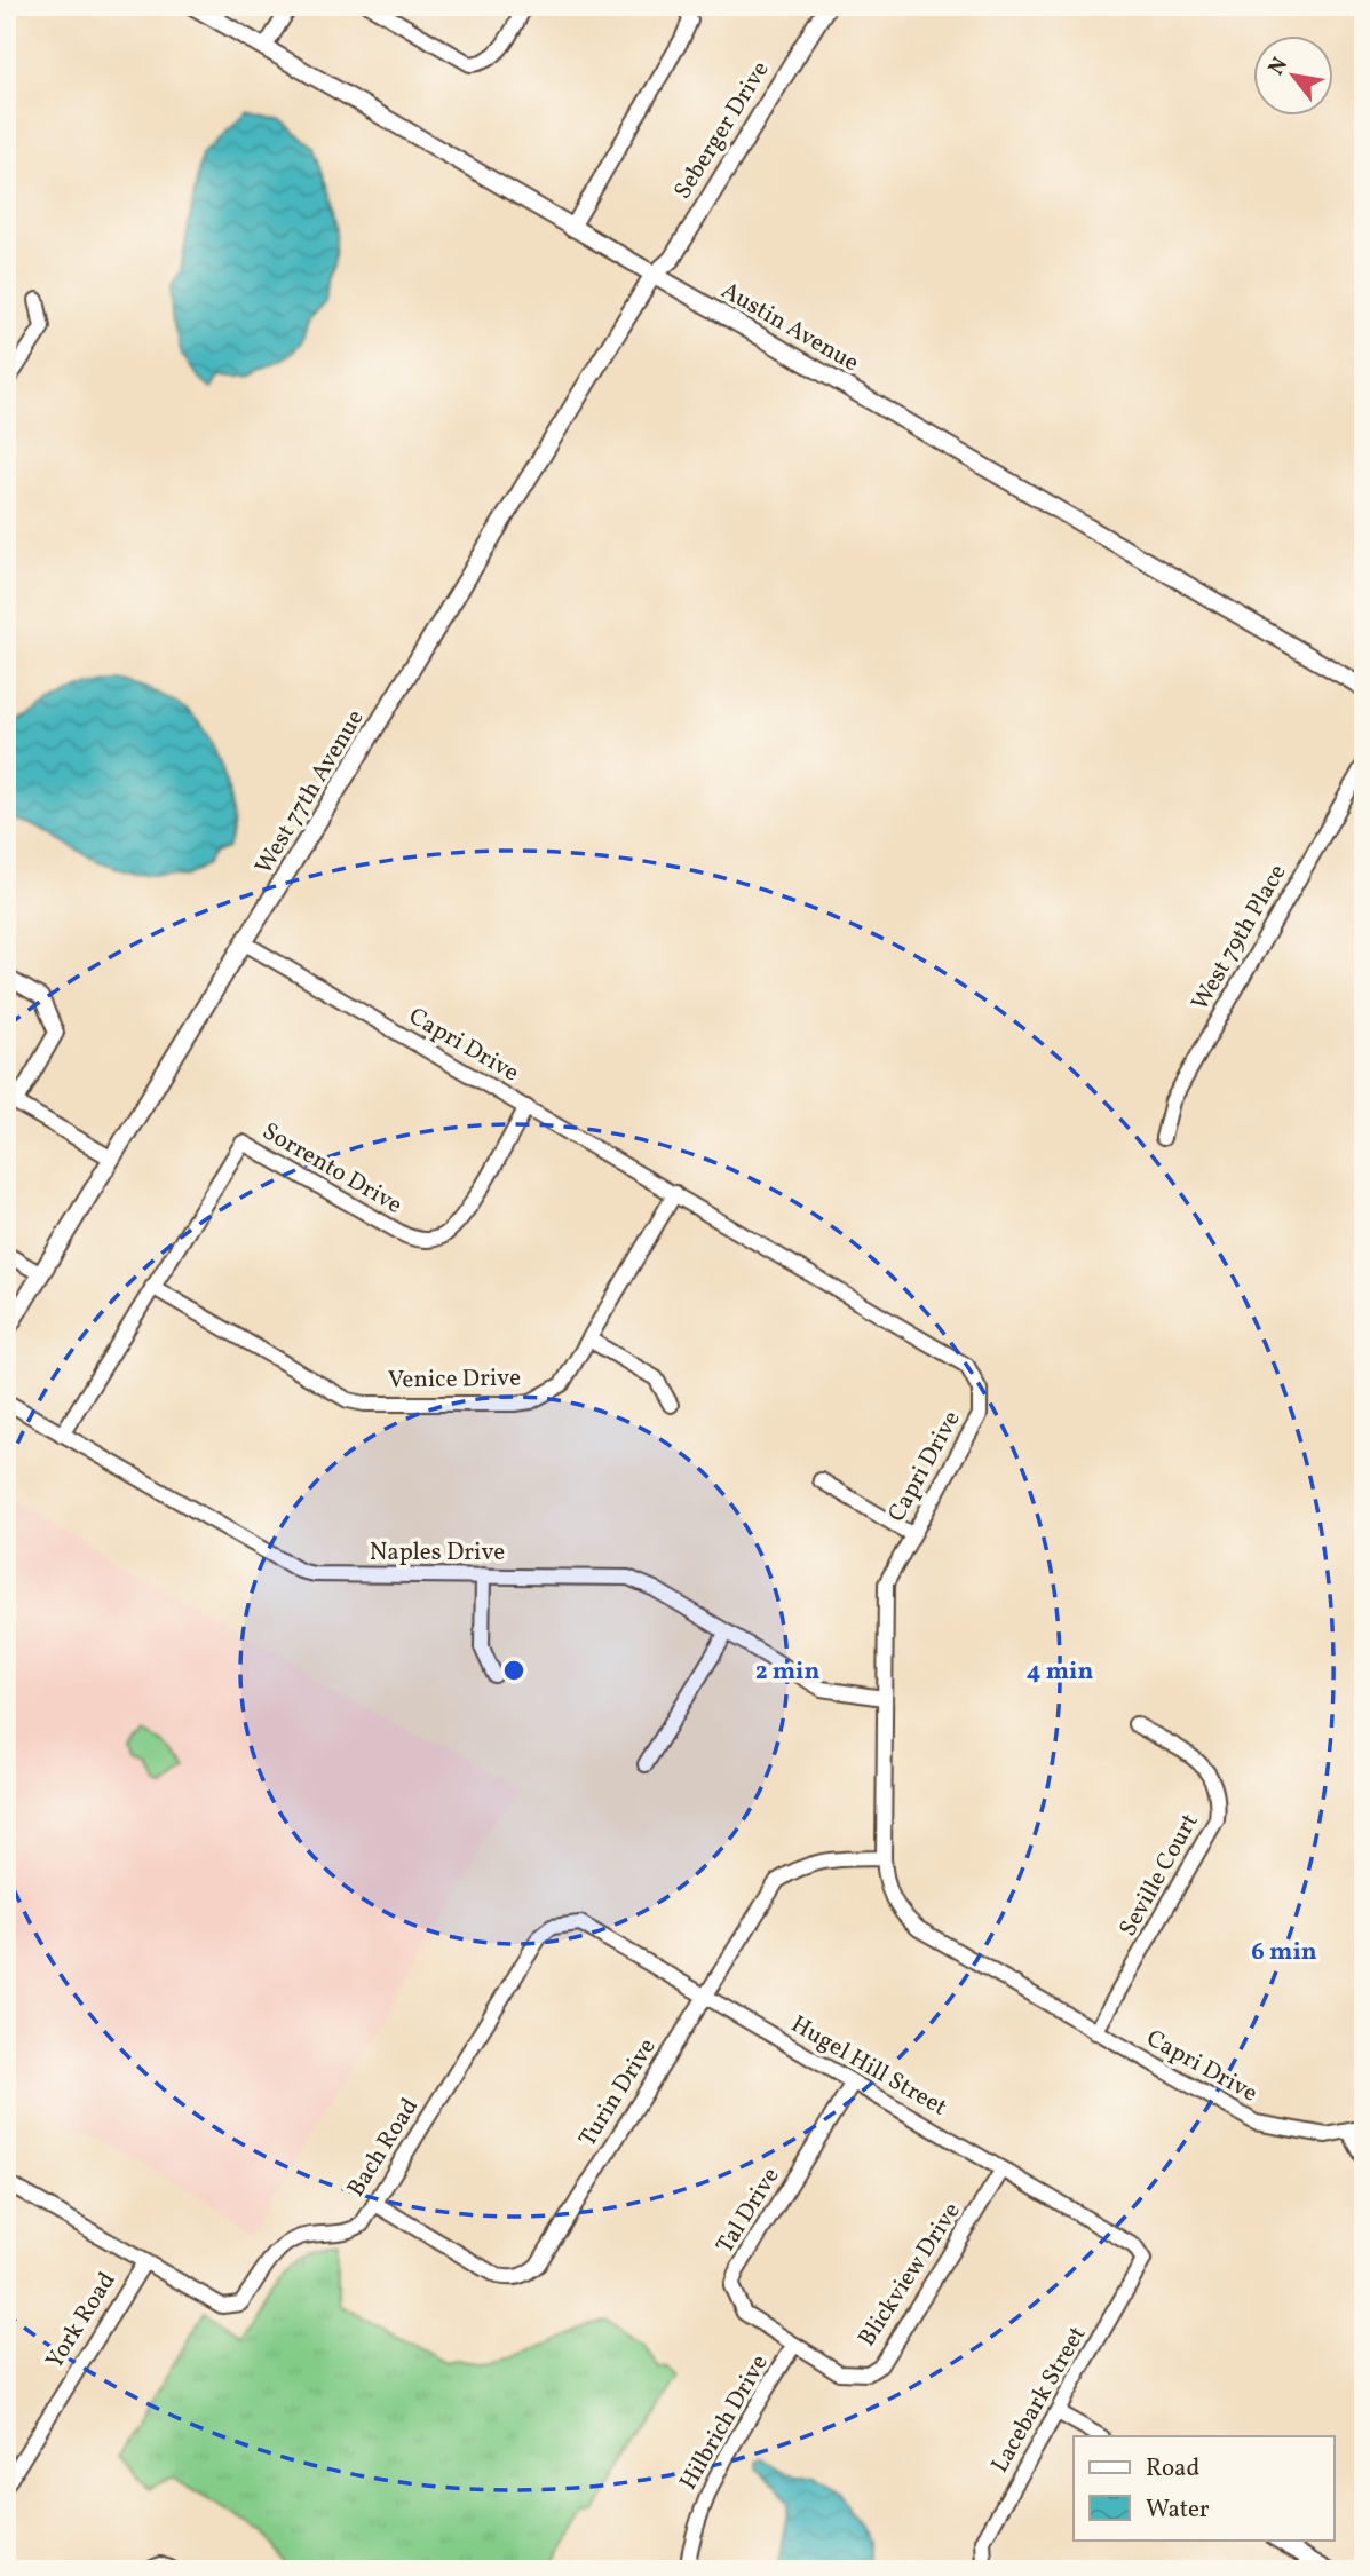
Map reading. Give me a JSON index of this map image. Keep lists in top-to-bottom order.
{
  "streets": {
    "street": [
      "Seberger Drive",
      "Austin Avenue",
      "West 77th Avenue",
      "West 79th Place",
      "Capri Drive",
      "Sorrento Drive",
      "Venice Drive",
      "Naples Drive",
      "Seville Court",
      "Hugel Hill Street",
      "Turin Drive",
      "Bach Road",
      "Tal Drive",
      "Blickview Drive",
      "York Road",
      "Lacebark Street",
      "Hilbrich Drive"
    ]
  },
  "crossings": [
    ["Seberger Drive", "Austin Avenue"],
    ["Seberger Drive", "West 77th Avenue"],
    ["Austin Avenue", "West 77th Avenue"],
    ["West 77th Avenue", "Capri Drive"],
    ["Capri Drive", "Sorrento Drive"],
    ["Capri Drive", "Venice Drive"],
    ["Capri Drive", "Naples Drive"],
    ["Capri Drive", "Seville Court"],
    ["Capri Drive", "Turin Drive"],
    ["Sorrento Drive", "Venice Drive"],
    ["Sorrento Drive", "Naples Drive"],
    ["Hugel Hill Street", "Turin Drive"],
    ["Hugel Hill Street", "Bach Road"],
    ["Hugel Hill Street", "Tal Drive"],
    ["Hugel Hill Street", "Blickview Drive"],
    ["Hugel Hill Street", "Lacebark Street"],
    ["Turin Drive", "Bach Road"],
    ["Bach Road", "York Road"],
    ["Tal Drive", "Blickview Drive"],
    ["Tal Drive", "Hilbrich Drive"],
    ["Blickview Drive", "Hilbrich Drive"]
  ],
  "legend": ["Road", "Water"],
  "north": "top left",
  "rings": ["2 min", "4 min", "6 min"]
}
